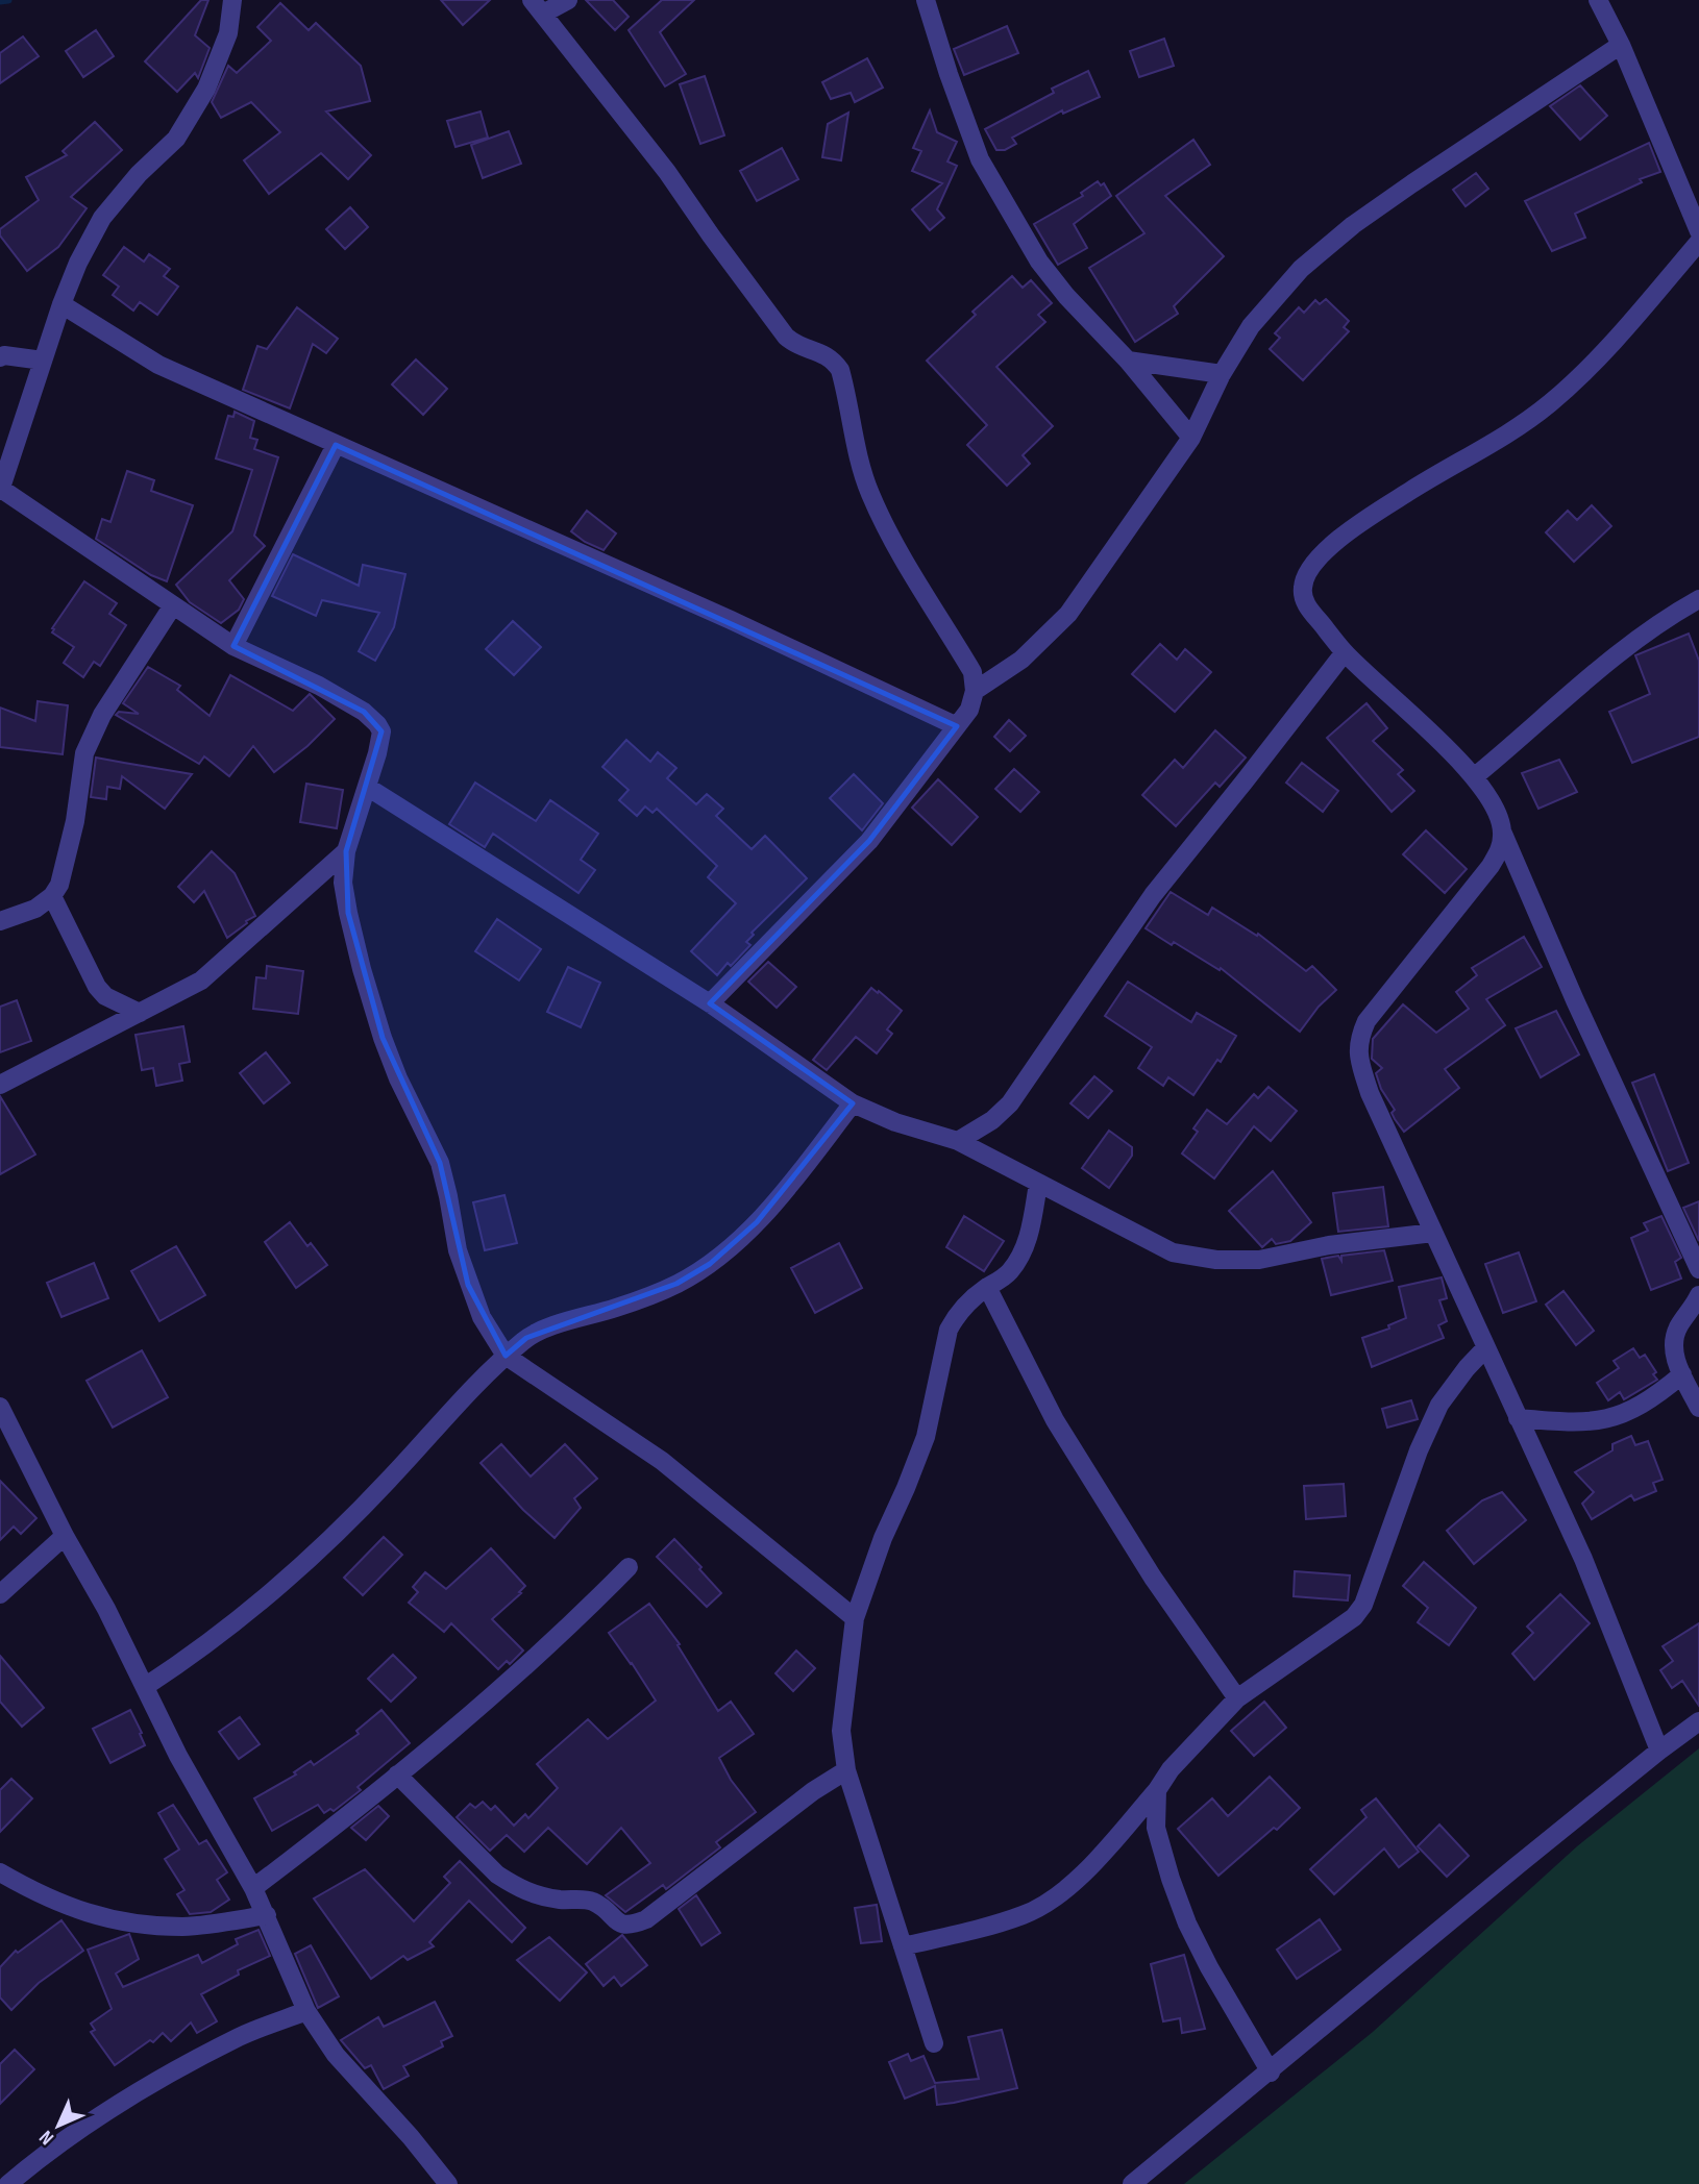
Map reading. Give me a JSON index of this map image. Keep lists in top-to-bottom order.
{
  "north": "bottom left"
}
